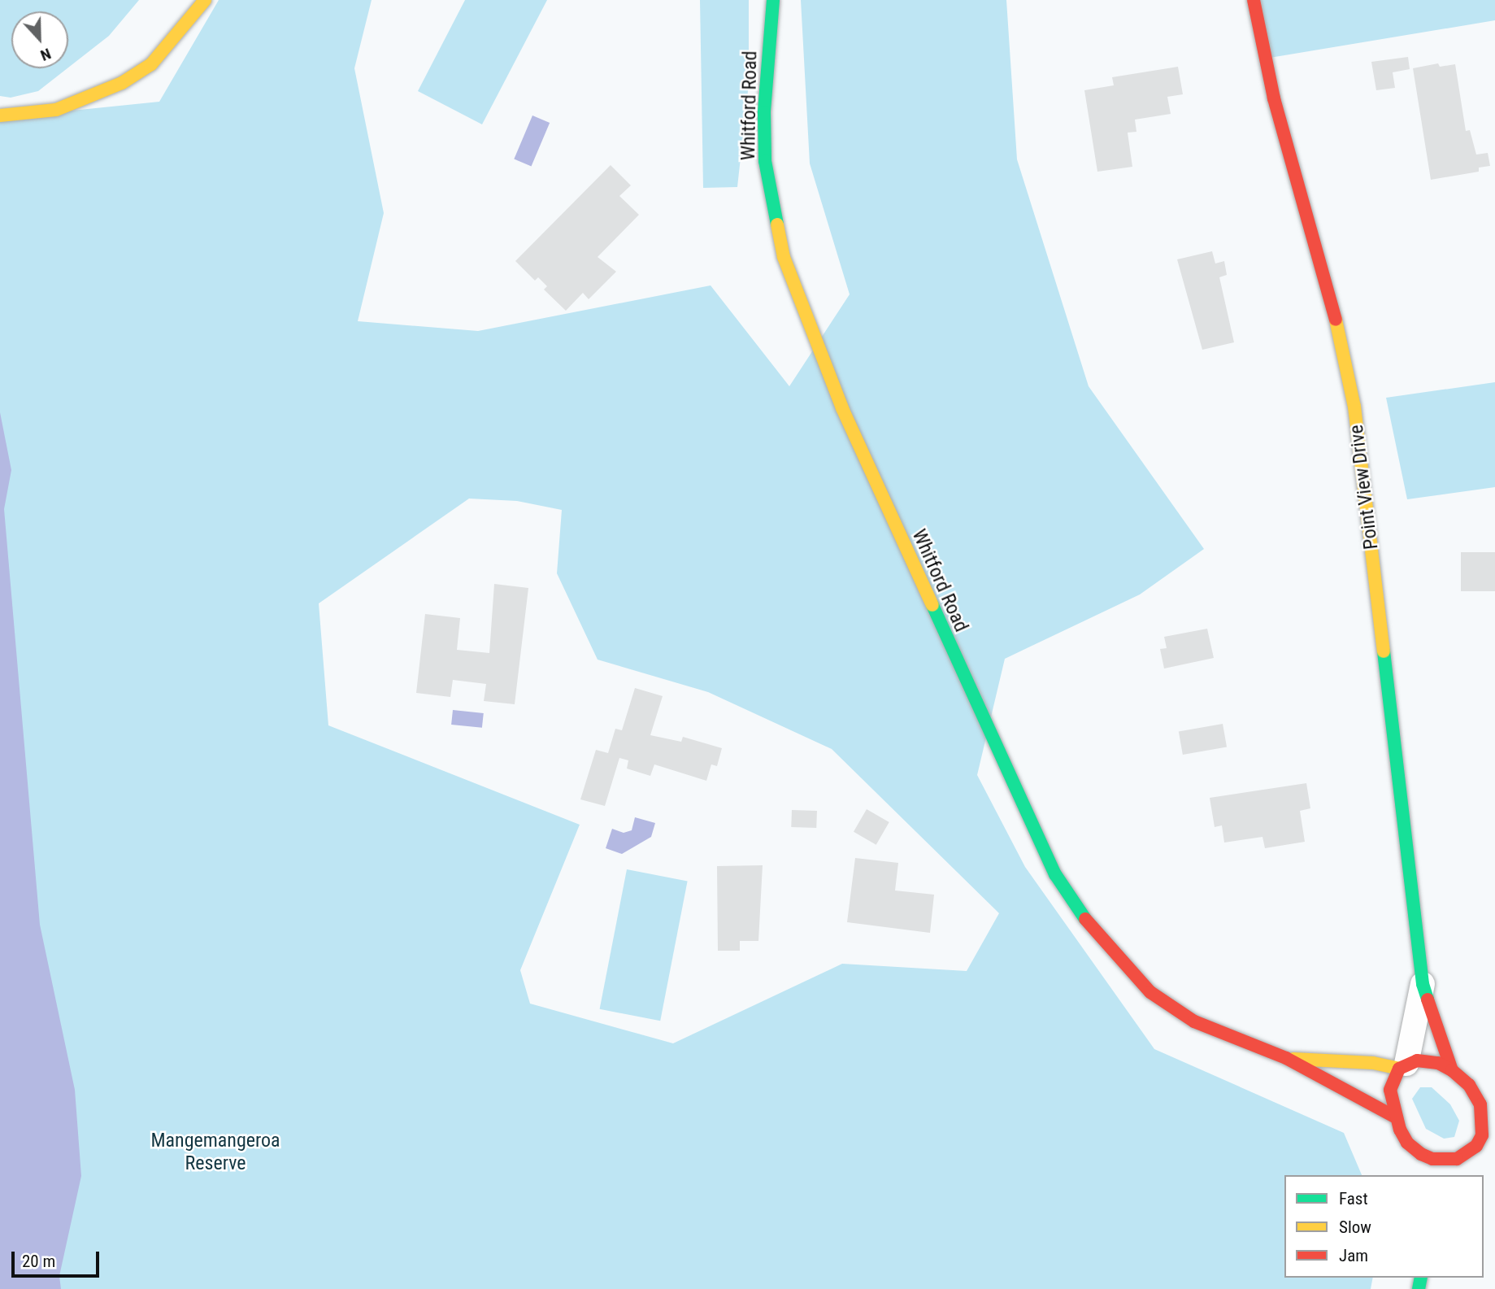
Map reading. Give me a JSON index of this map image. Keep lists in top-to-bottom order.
{
  "streets": {
    "main road": ["Whitford Road", "Point View Drive"]
  },
  "crossings": [
    ["Whitford Road", "Point View Drive"]
  ],
  "parks": ["Mangemangeroa Reserve"],
  "legend": ["Fast", "Slow", "Jam"],
  "scale_bar": "20 m",
  "north": "bottom"
}
